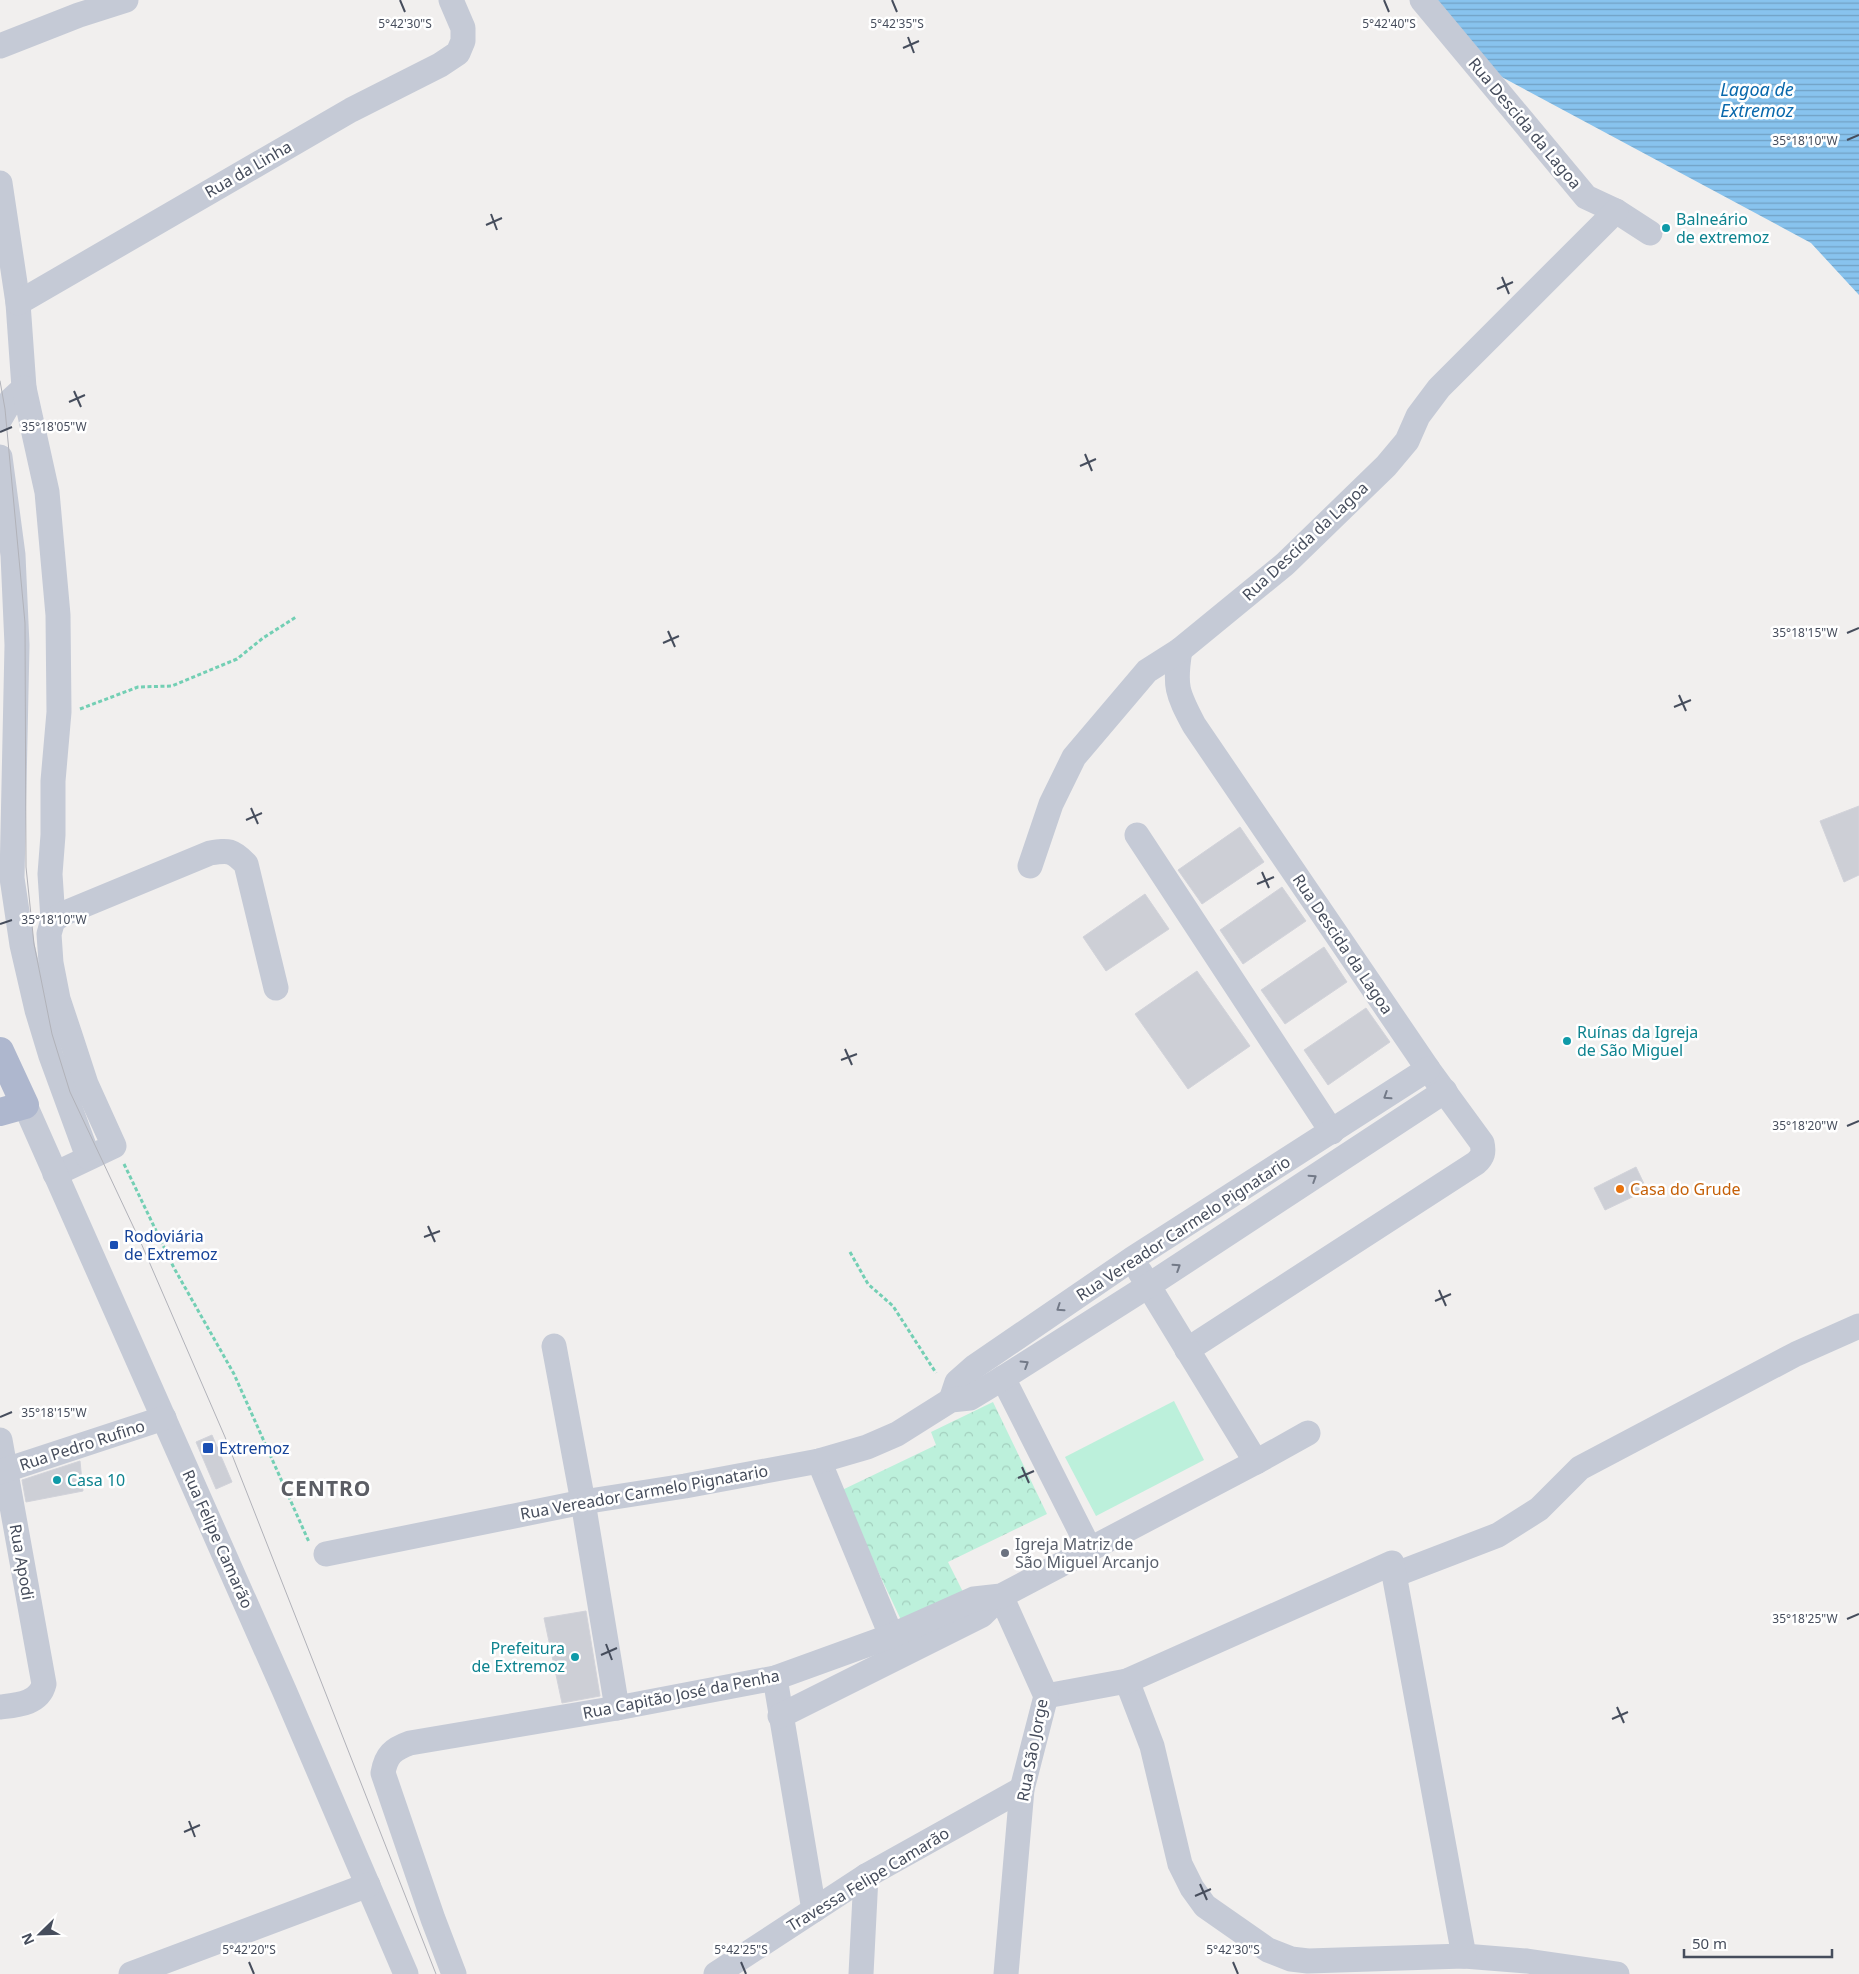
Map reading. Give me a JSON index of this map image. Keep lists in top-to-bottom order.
{
  "streets": {
    "street": [
      "Rua Descida da Lagoa",
      "Rua da Linha",
      "Rua Vereador Carmelo Pignatario",
      "Rua Pedro Rufino",
      "Rua Felipe Camarão",
      "Rua Apodi",
      "Rua Capitão José da Penha",
      "Rua São Jorge",
      "Travessa Felipe Camarão"
    ]
  },
  "crossings": [
    ["Rua Descida da Lagoa", "Rua Vereador Carmelo Pignatario"],
    ["Rua Pedro Rufino", "Rua Felipe Camarão"],
    ["Rua Pedro Rufino", "Rua Apodi"],
    ["Rua Capitão José da Penha", "Rua São Jorge"],
    ["Rua São Jorge", "Travessa Felipe Camarão"]
  ],
  "districts": ["CENTRO"],
  "water": ["Lagoa de Extremoz"],
  "places": {
    "other": [
      "Balneário de extremoz",
      "Ruínas da Igreja de São Miguel",
      "Casa do Grude",
      "Casa 10",
      "Igreja Matriz de São Miguel Arcanjo",
      "Prefeitura de Extremoz"
    ],
    "transit": ["Rodoviária de Extremoz", "Extremoz"]
  },
  "scale_bar": "50 m",
  "north": "bottom left",
  "coordinates": [
    "5°42'30\"S",
    "5°42'35\"S",
    "5°42'40\"S",
    "35°18'10\"W",
    "35°18'05\"W",
    "35°18'15\"W",
    "35°18'20\"W",
    "35°18'25\"W",
    "5°42'20\"S",
    "5°42'25\"S"
  ]
}
